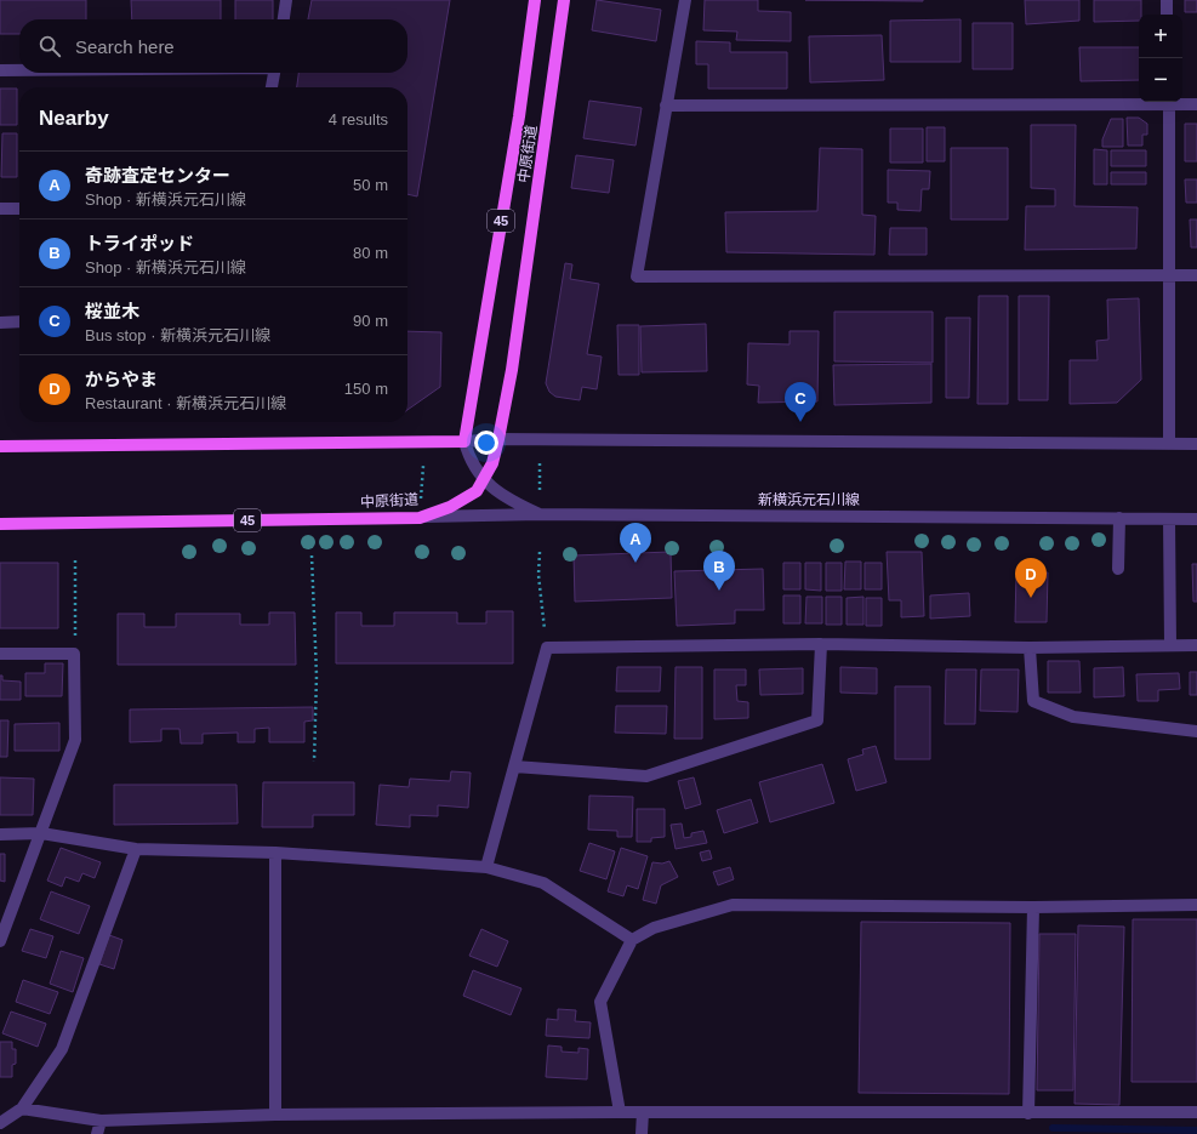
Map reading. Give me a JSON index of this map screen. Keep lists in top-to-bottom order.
{
  "streets": {
    "main road": ["中原街道", "45"],
    "street": ["新横浜元石川線"]
  },
  "crossings": [
    ["中原街道", "新横浜元石川線"]
  ],
  "page": {
    "map_buttons": ["+", "−"],
    "search": "Search here",
    "heading": ["Nearby", "4 results"],
    "list": [
      {
        "mark": "A",
        "name": "奇跡査定センター",
        "note": "Shop · 新横浜元石川線",
        "value": "50 m"
      },
      {
        "mark": "B",
        "name": "トライポッド",
        "note": "Shop · 新横浜元石川線",
        "value": "80 m"
      },
      {
        "mark": "C",
        "name": "桜並木",
        "note": "Bus stop · 新横浜元石川線",
        "value": "90 m"
      },
      {
        "mark": "D",
        "name": "からやま",
        "note": "Restaurant · 新横浜元石川線",
        "value": "150 m"
      }
    ],
    "pins": [
      "C",
      "A",
      "B",
      "D"
    ]
  }
}
